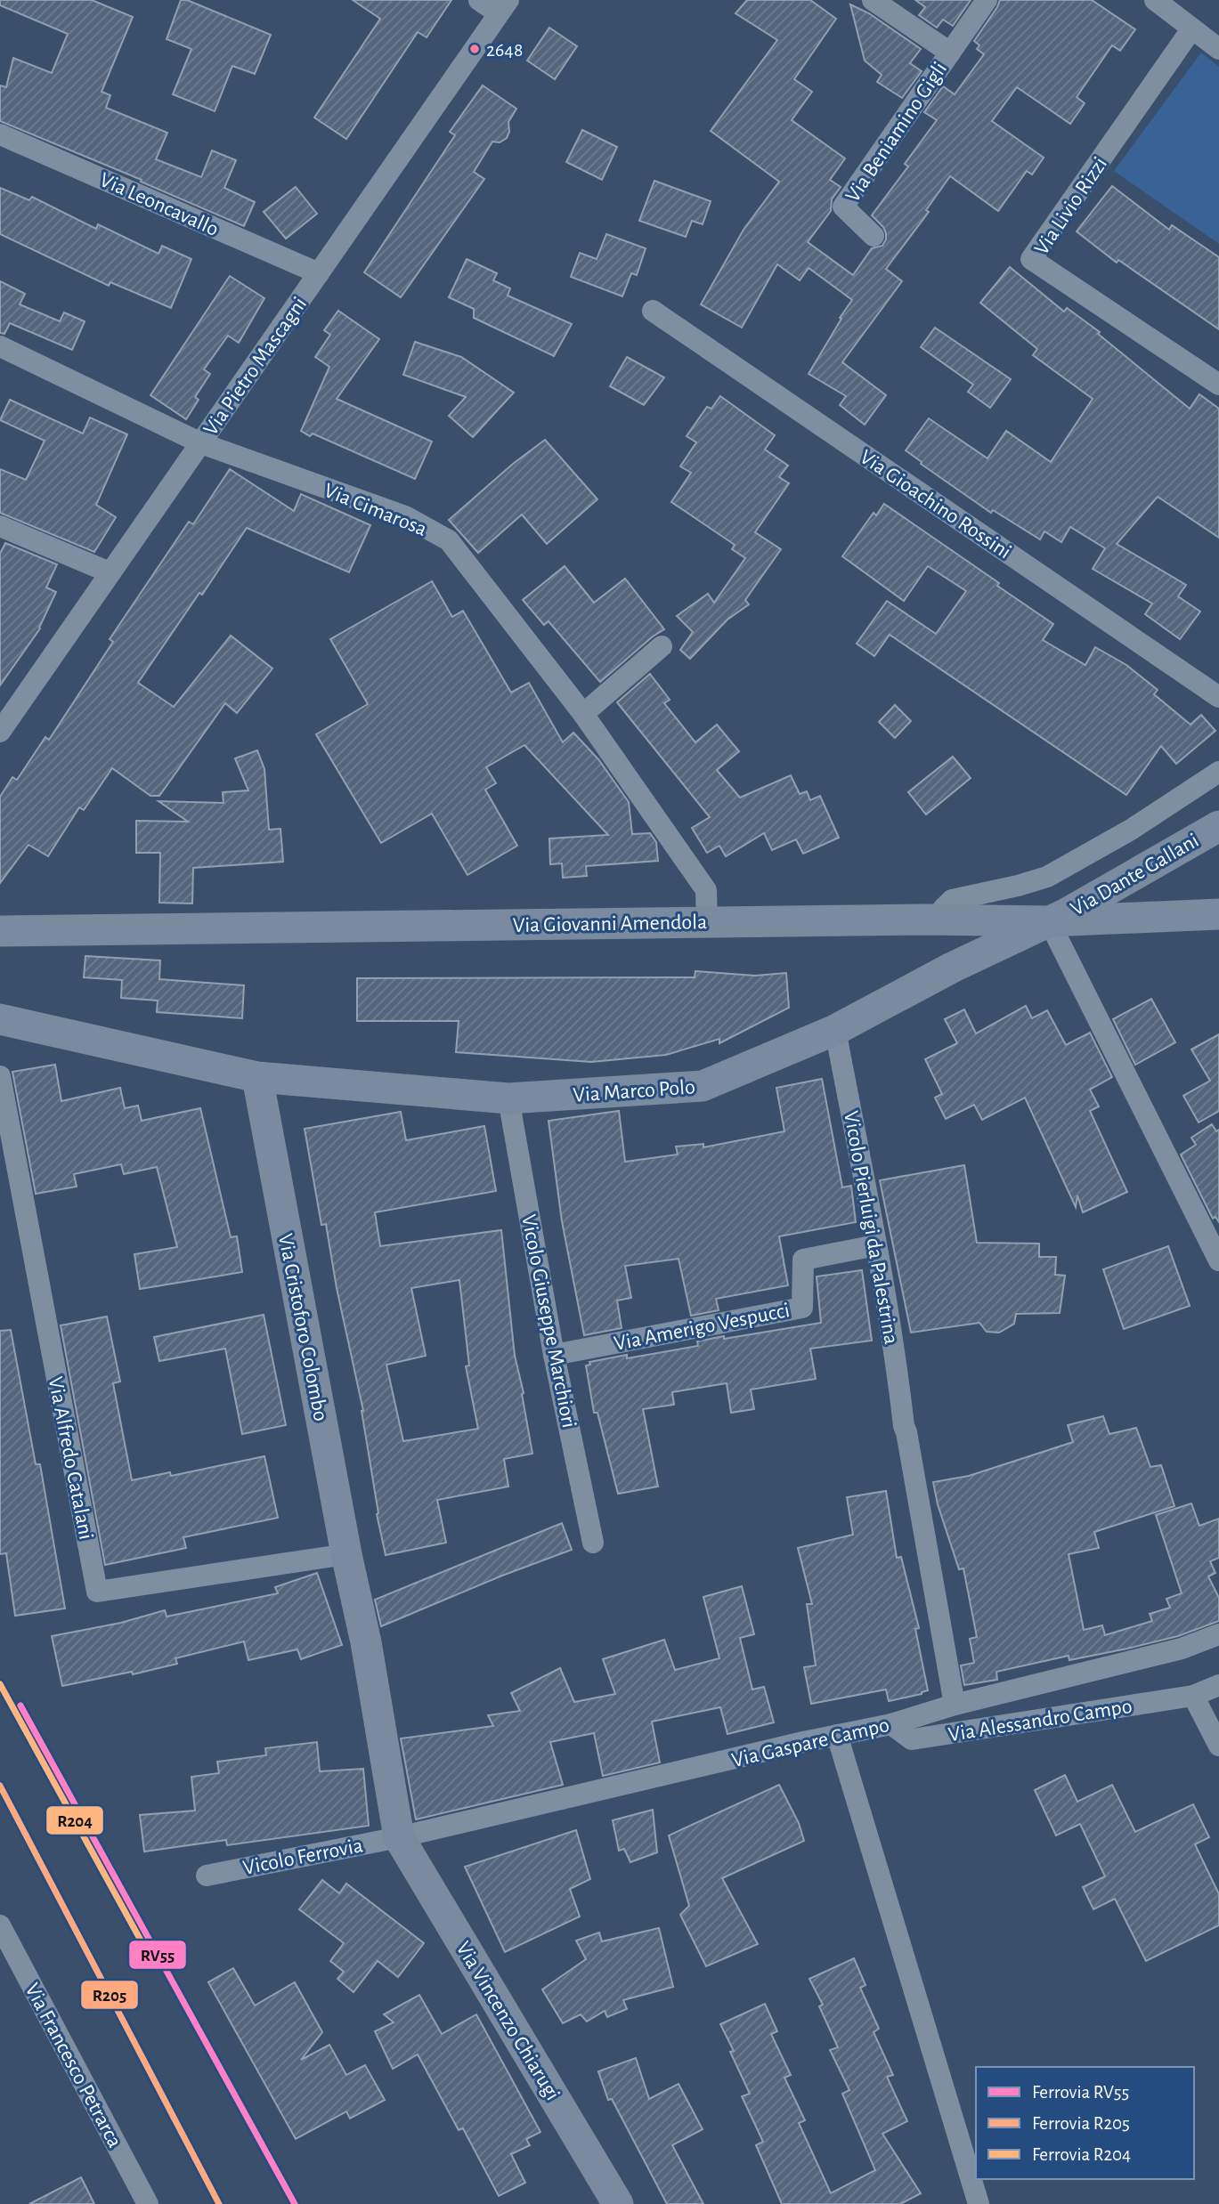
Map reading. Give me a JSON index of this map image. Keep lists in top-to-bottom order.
{
  "streets": {
    "street": [
      "Via Beniamino Gigli",
      "Via Leoncavallo",
      "Via Livio Rizzi",
      "Via Pietro Mascagni",
      "Via Gioachino Rossini",
      "Via Cimarosa",
      "Via Dante Gallani",
      "Via Giovanni Amendola",
      "Via Marco Polo",
      "Vicolo Pierluigi da Palestrina",
      "Vicolo Giuseppe Marchiori",
      "Via Amerigo Vespucci",
      "Via Cristoforo Colombo",
      "Via Alfredo Catalani",
      "Via Alessandro Campo",
      "Via Gaspare Campo",
      "Vicolo Ferrovia",
      "Via Vincenzo Chiarugi",
      "Via Francesco Petrarca"
    ]
  },
  "crossings": [
    ["Via Leoncavallo", "Via Pietro Mascagni"],
    ["Via Pietro Mascagni", "Via Cimarosa"],
    ["Via Cimarosa", "Via Giovanni Amendola"],
    ["Via Dante Gallani", "Via Giovanni Amendola"],
    ["Via Dante Gallani", "Via Marco Polo"],
    ["Via Giovanni Amendola", "Via Marco Polo"],
    ["Via Marco Polo", "Vicolo Pierluigi da Palestrina"],
    ["Via Marco Polo", "Vicolo Giuseppe Marchiori"],
    ["Via Marco Polo", "Via Cristoforo Colombo"],
    ["Vicolo Pierluigi da Palestrina", "Via Amerigo Vespucci"],
    ["Vicolo Pierluigi da Palestrina", "Via Gaspare Campo"],
    ["Vicolo Giuseppe Marchiori", "Via Amerigo Vespucci"],
    ["Via Cristoforo Colombo", "Via Alfredo Catalani"],
    ["Via Cristoforo Colombo", "Via Gaspare Campo"],
    ["Via Cristoforo Colombo", "Vicolo Ferrovia"],
    ["Via Cristoforo Colombo", "Via Vincenzo Chiarugi"],
    ["Via Alessandro Campo", "Via Gaspare Campo"],
    ["Via Gaspare Campo", "Vicolo Ferrovia"],
    ["Via Gaspare Campo", "Via Vincenzo Chiarugi"],
    ["Vicolo Ferrovia", "Via Vincenzo Chiarugi"]
  ],
  "places": ["2648"],
  "lines": ["rail line R204", "rail line RV55", "rail line R205"],
  "legend": ["Ferrovia RV55", "Ferrovia R205", "Ferrovia R204"]
}
